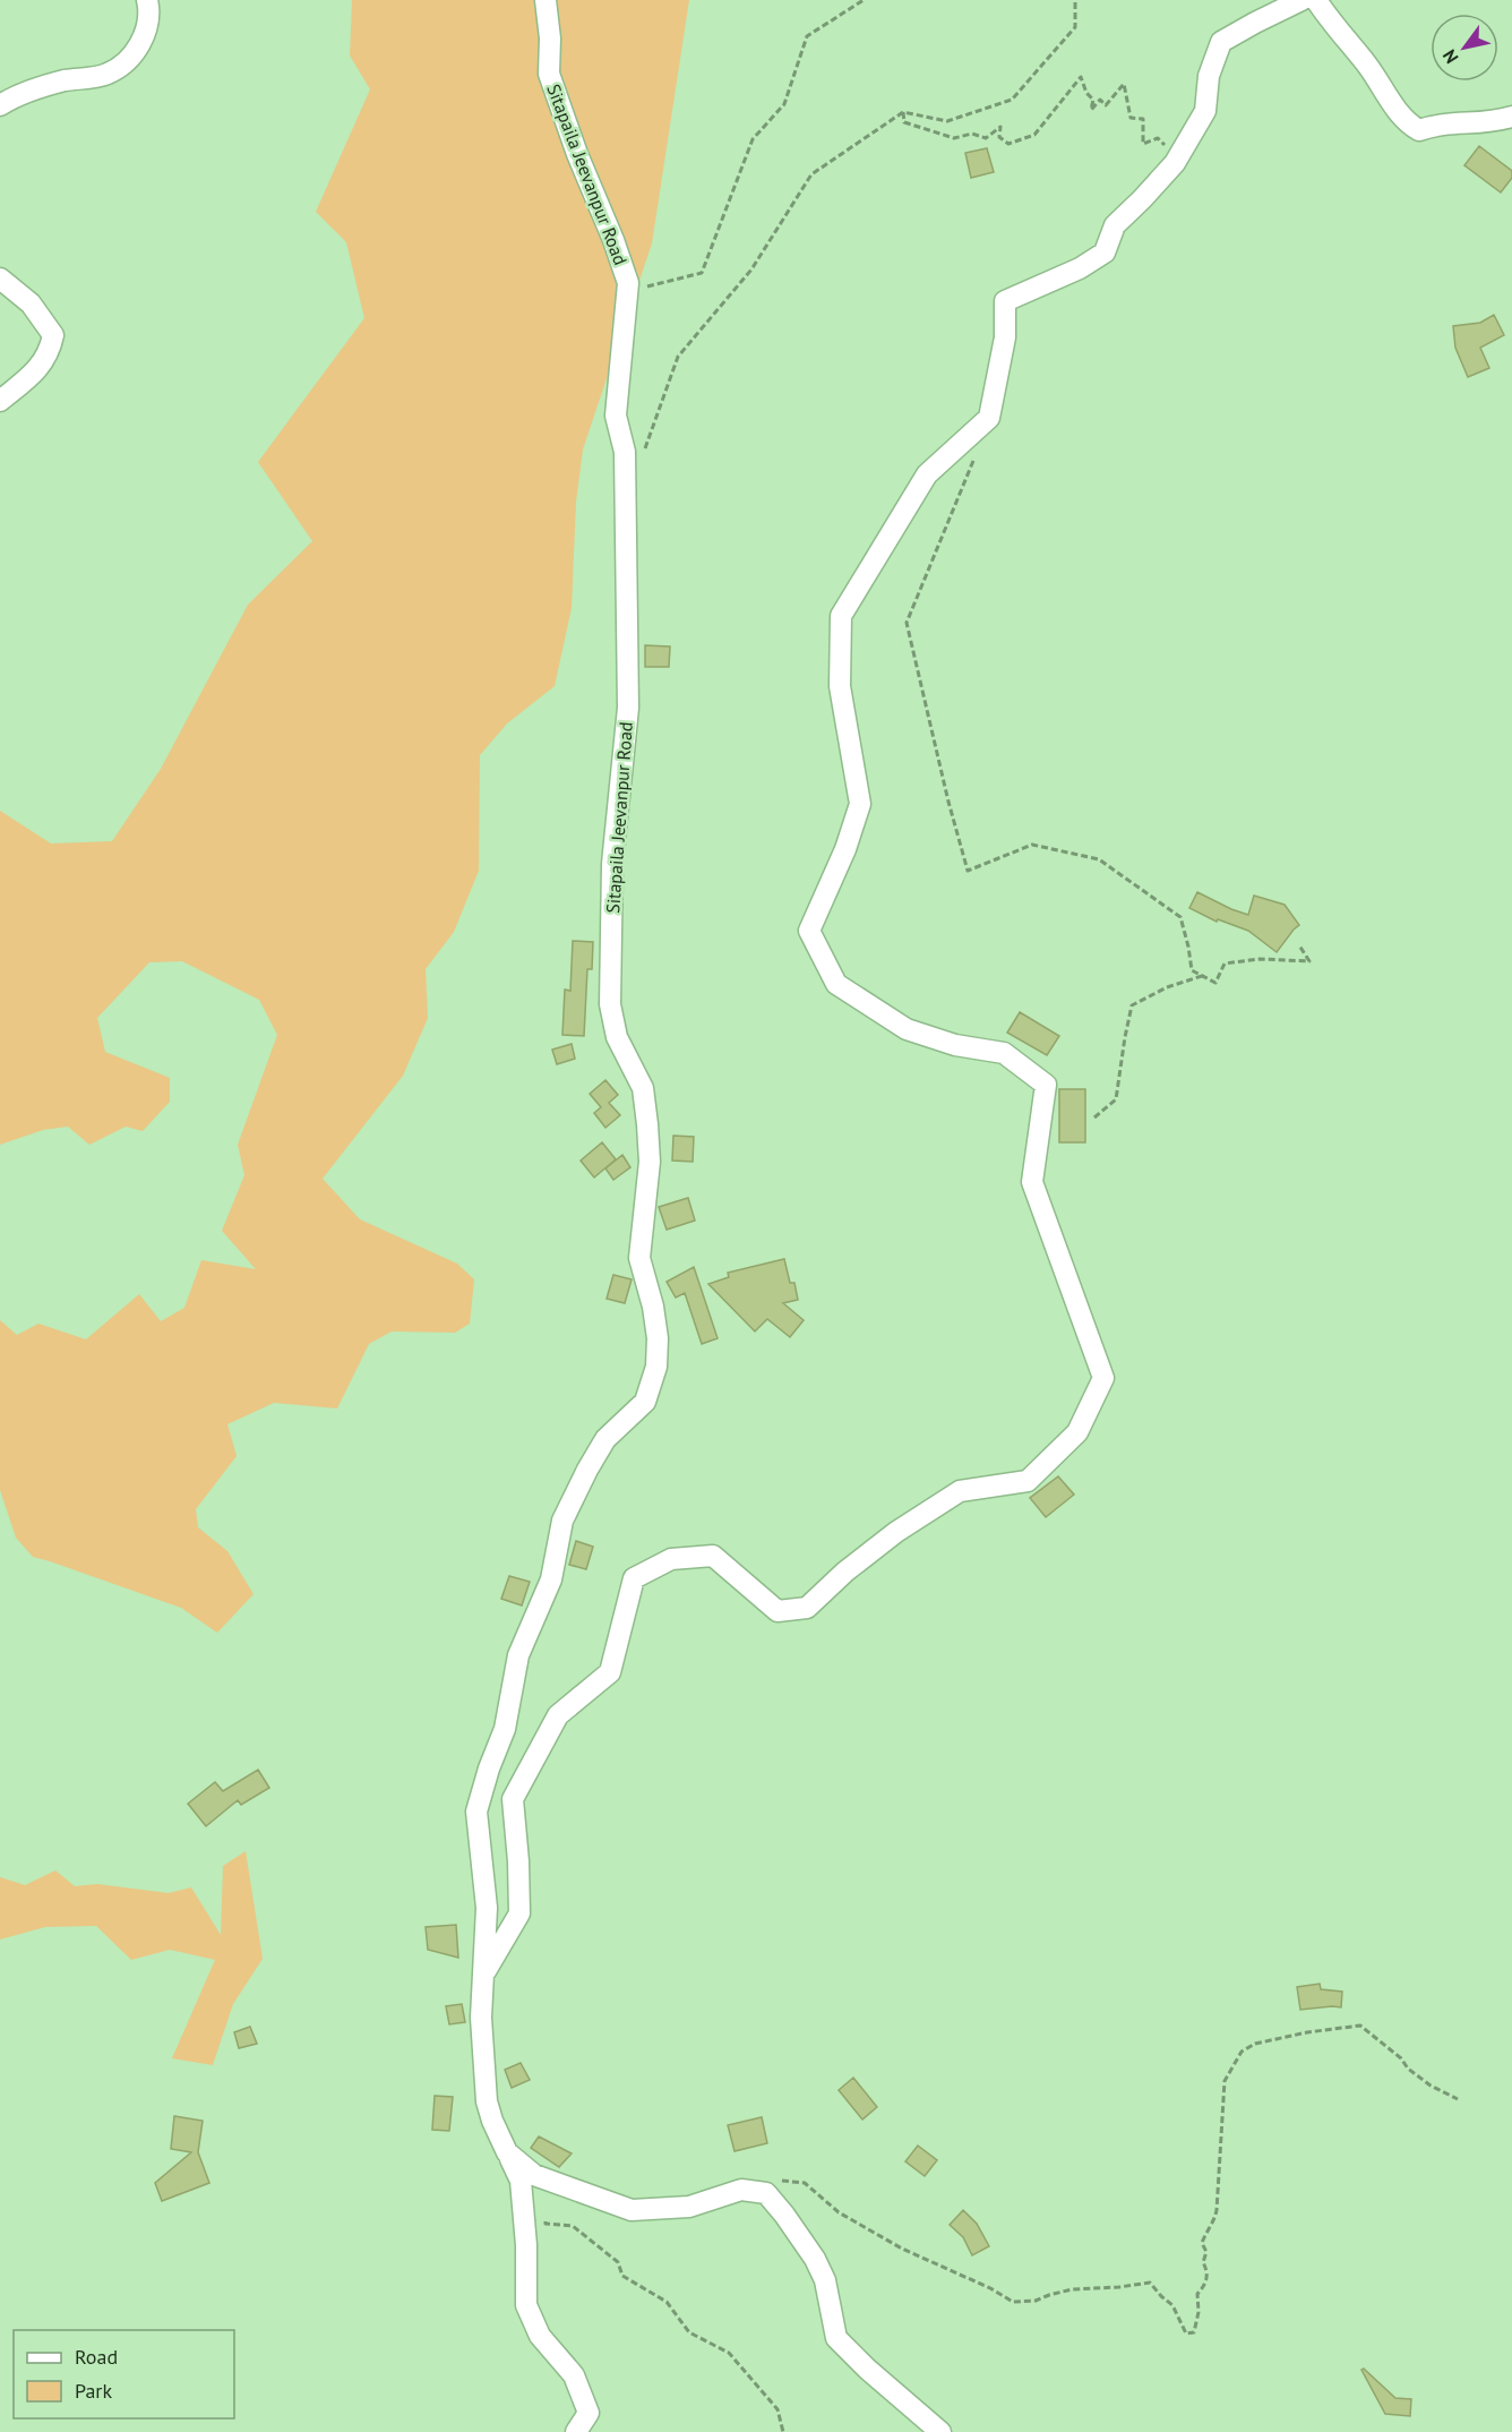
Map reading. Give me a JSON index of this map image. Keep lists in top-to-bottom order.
{
  "streets": {
    "street": ["Sitapaila Jeevanpur Road"]
  },
  "legend": ["Road", "Park"],
  "north": "bottom left"
}
